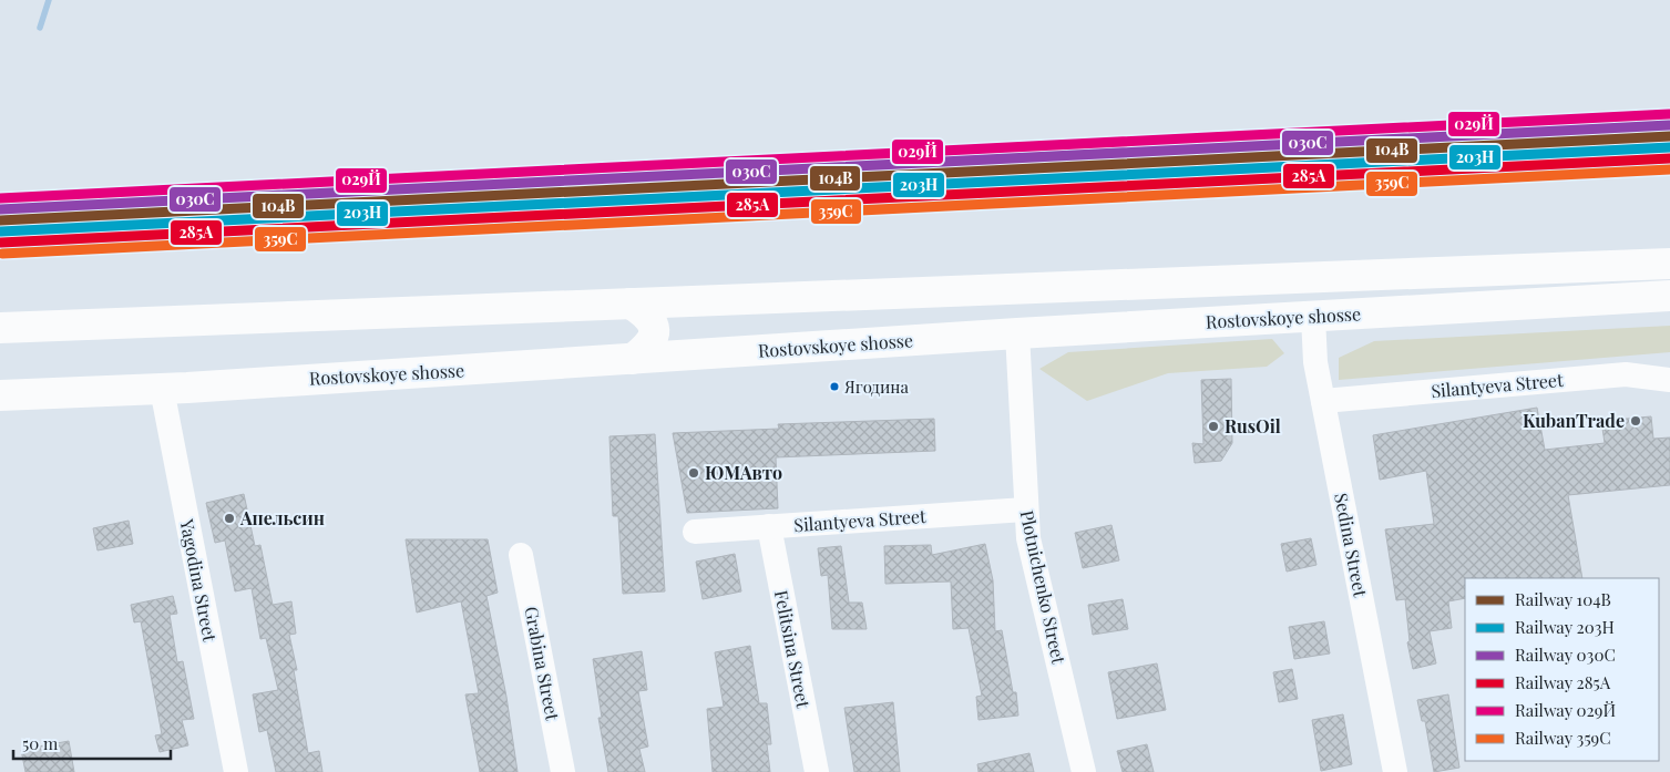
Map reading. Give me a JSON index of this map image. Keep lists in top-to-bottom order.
{
  "streets": {
    "highway": ["Rostovskoye shosse"],
    "street": [
      "Silantyeva Street",
      "Sedina Street",
      "Yagodina Street",
      "Plotnichenko Street",
      "Felitsina Street",
      "Grabina Street"
    ]
  },
  "crossings": [
    ["Rostovskoye shosse", "Sedina Street"],
    ["Rostovskoye shosse", "Yagodina Street"],
    ["Rostovskoye shosse", "Plotnichenko Street"],
    ["Silantyeva Street", "Sedina Street"],
    ["Silantyeva Street", "Plotnichenko Street"],
    ["Silantyeva Street", "Felitsina Street"]
  ],
  "places": [
    "Ягодина",
    "KubanTrade",
    "RusOil",
    "ЮМАвто",
    "Апельсин"
  ],
  "lines": [
    "rail line 029Й",
    "rail line 030C",
    "rail line 104В",
    "rail line 203Н",
    "rail line 285А",
    "rail line 359С"
  ],
  "legend": [
    "Railway 104В",
    "Railway 203Н",
    "Railway 030C",
    "Railway 285А",
    "Railway 029Й",
    "Railway 359С"
  ],
  "scale_bar": "50 m"
}
